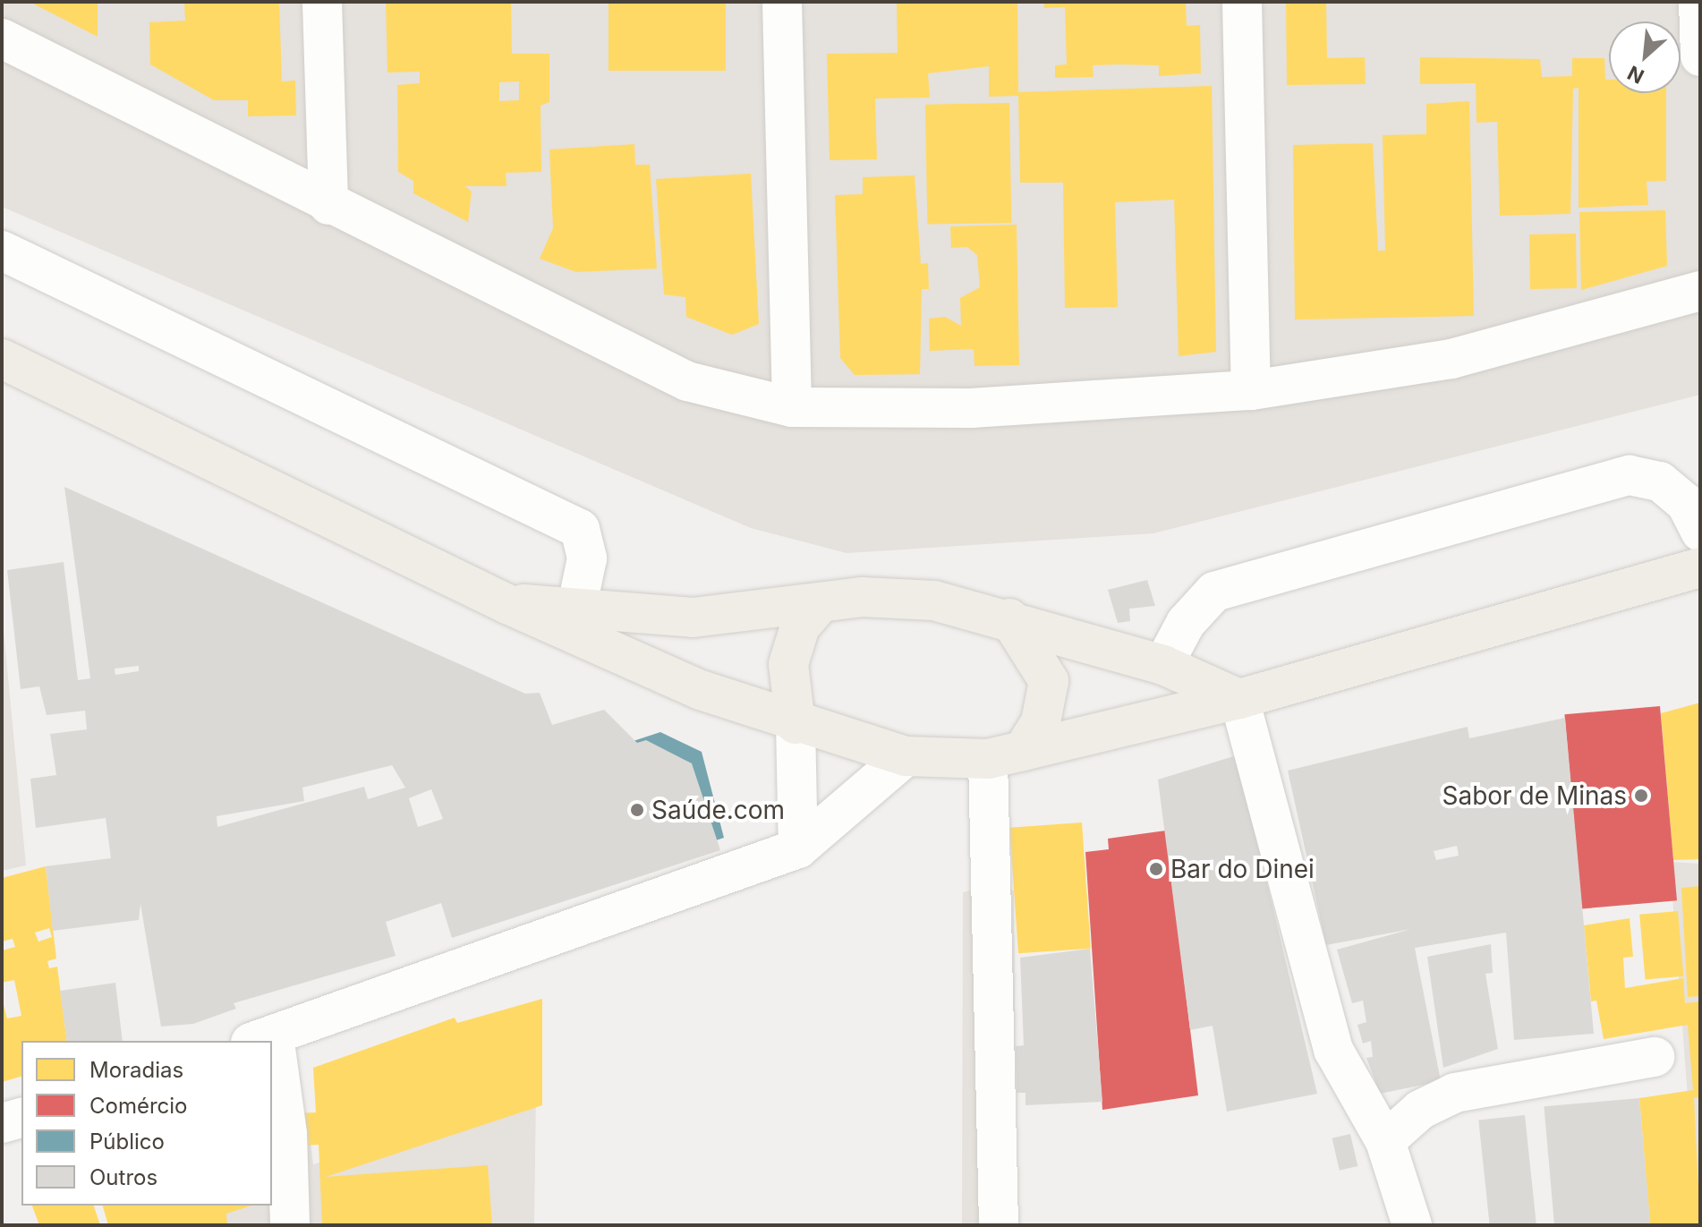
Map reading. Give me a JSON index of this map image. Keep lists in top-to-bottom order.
{
  "places": ["Sabor de Minas", "Saúde.com", "Bar do Dinei"],
  "legend": [
    "Moradias",
    "Comércio",
    "Público",
    "Outros"
  ],
  "north": "bottom left"
}
